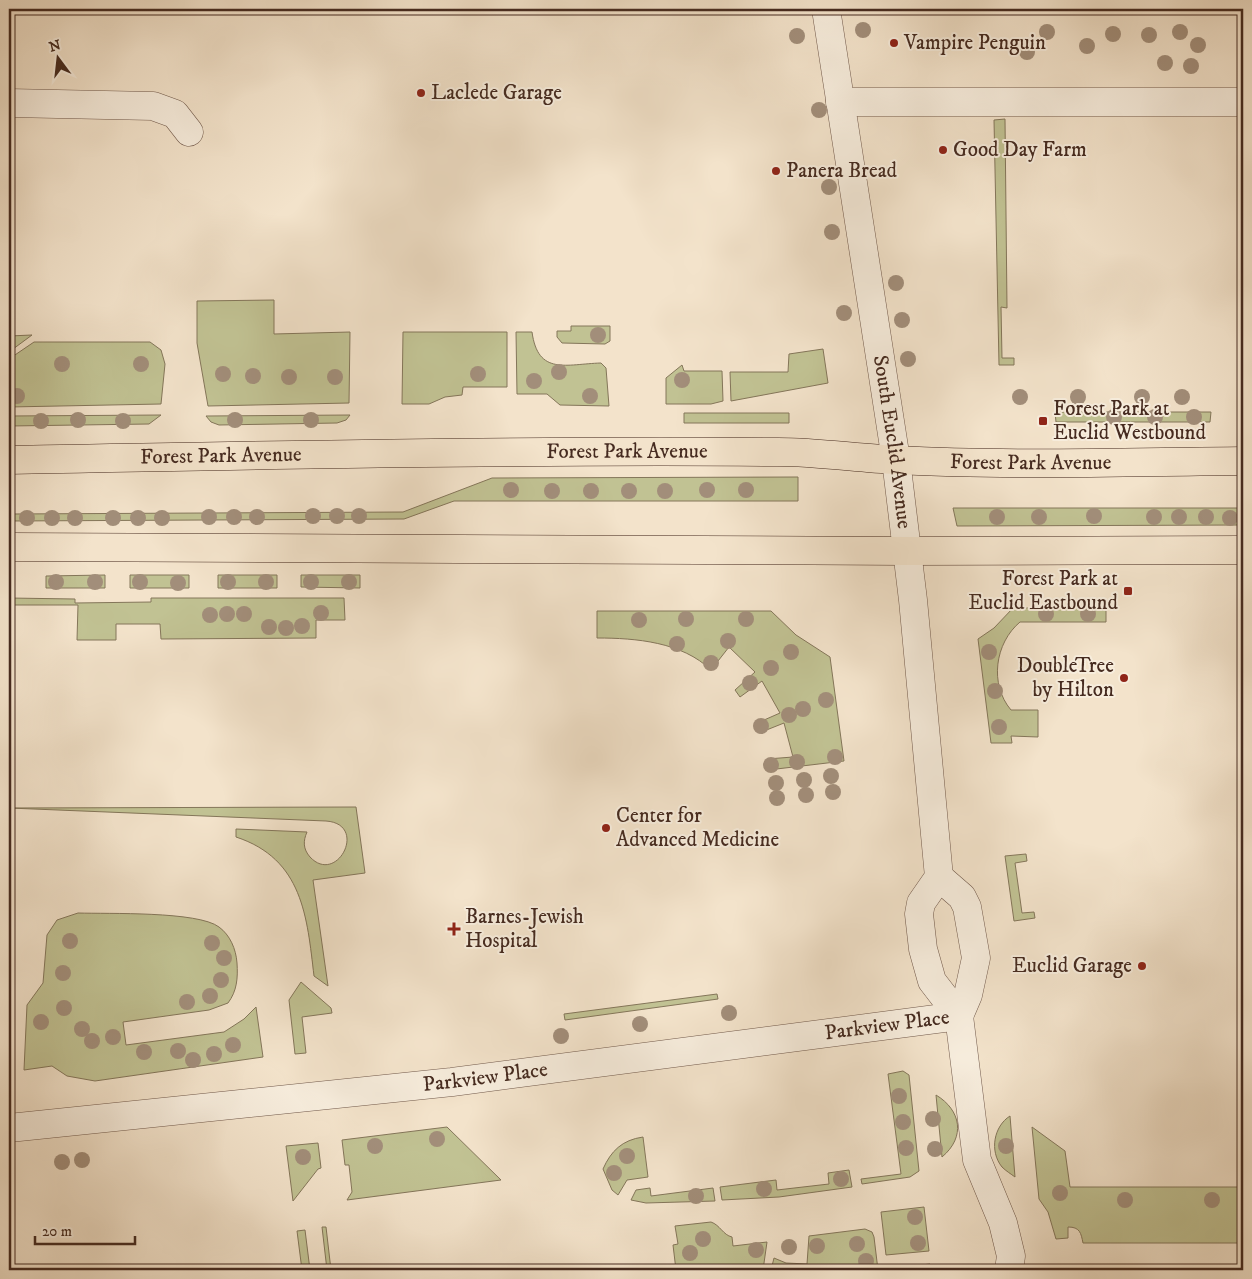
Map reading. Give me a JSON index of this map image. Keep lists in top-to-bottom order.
{
  "streets": {
    "main road": ["Forest Park Avenue"],
    "street": ["South Euclid Avenue", "Parkview Place"]
  },
  "crossings": [
    ["South Euclid Avenue", "Forest Park Avenue"]
  ],
  "places": {
    "other": [
      "Vampire Penguin",
      "Laclede Garage",
      "Good Day Farm",
      "Panera Bread",
      "DoubleTree by Hilton",
      "Center for Advanced Medicine",
      "Euclid Garage"
    ],
    "transit": ["Forest Park at Euclid Westbound", "Forest Park at Euclid Eastbound"],
    "health": ["Barnes-Jewish Hospital"]
  },
  "scale_bar": "20 m",
  "north": "top"
}
